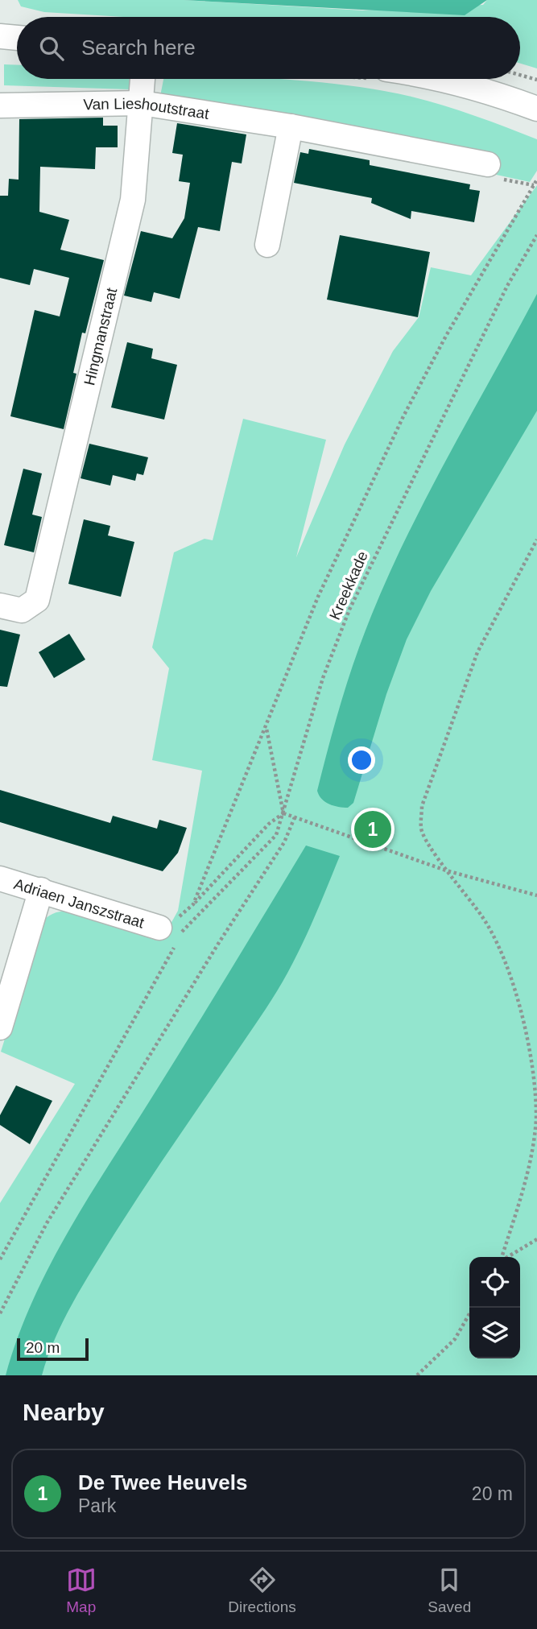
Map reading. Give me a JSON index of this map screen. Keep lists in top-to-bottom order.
{
  "streets": {
    "street": ["Van Lieshoutstraat", "Hingmanstraat", "Adriaen Janszstraat"],
    "path": ["Kreekkade"]
  },
  "crossings": [
    ["Van Lieshoutstraat", "Hingmanstraat"],
    ["Kreekkade", "Adriaen Janszstraat"]
  ],
  "scale_bar": "20 m",
  "page": {
    "search": "Search here",
    "pins": "1",
    "scale": "20 m",
    "heading": "Nearby",
    "list": [
      {
        "mark": "1",
        "name": "De Twee Heuvels",
        "note": "Park",
        "value": "20 m"
      }
    ],
    "nav": ["Map", "Directions", "Saved"]
  }
}
